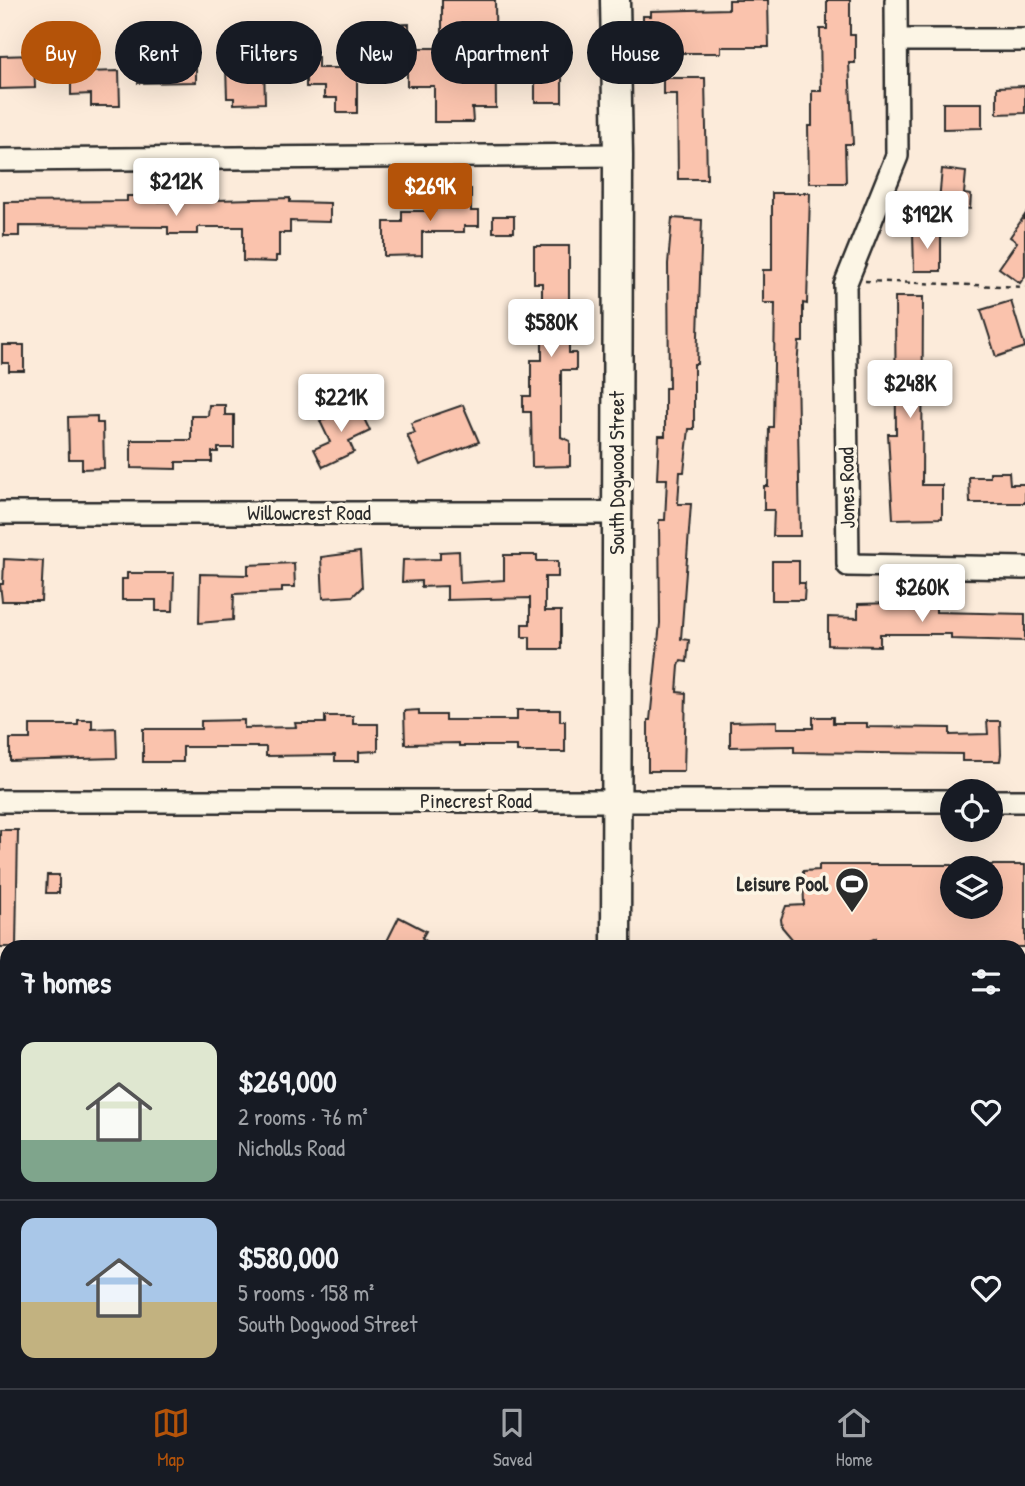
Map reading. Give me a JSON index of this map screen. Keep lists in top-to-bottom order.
{
  "streets": {
    "main road": ["South Dogwood Street"],
    "street": ["Jones Road", "Willowcrest Road", "Pinecrest Road"]
  },
  "crossings": [
    ["South Dogwood Street", "Willowcrest Road"],
    ["South Dogwood Street", "Pinecrest Road"]
  ],
  "places": {
    "sports": ["Leisure Pool"]
  },
  "page": {
    "chip": [
      "Buy",
      "Rent",
      "Filters",
      "New",
      "Apartment",
      "House"
    ],
    "price": [
      "$212K",
      "$269K",
      "$192K",
      "$580K",
      "$248K",
      "$221K",
      "$260K"
    ],
    "heading": "7 homes",
    "list": [
      {
        "name": "$269,000",
        "note": "2 rooms · 76 m² · Nicholls Road"
      },
      {
        "name": "$580,000",
        "note": "5 rooms · 158 m² · South Dogwood Street"
      }
    ],
    "tabs": ["Map", "Saved", "Home"]
  }
}
